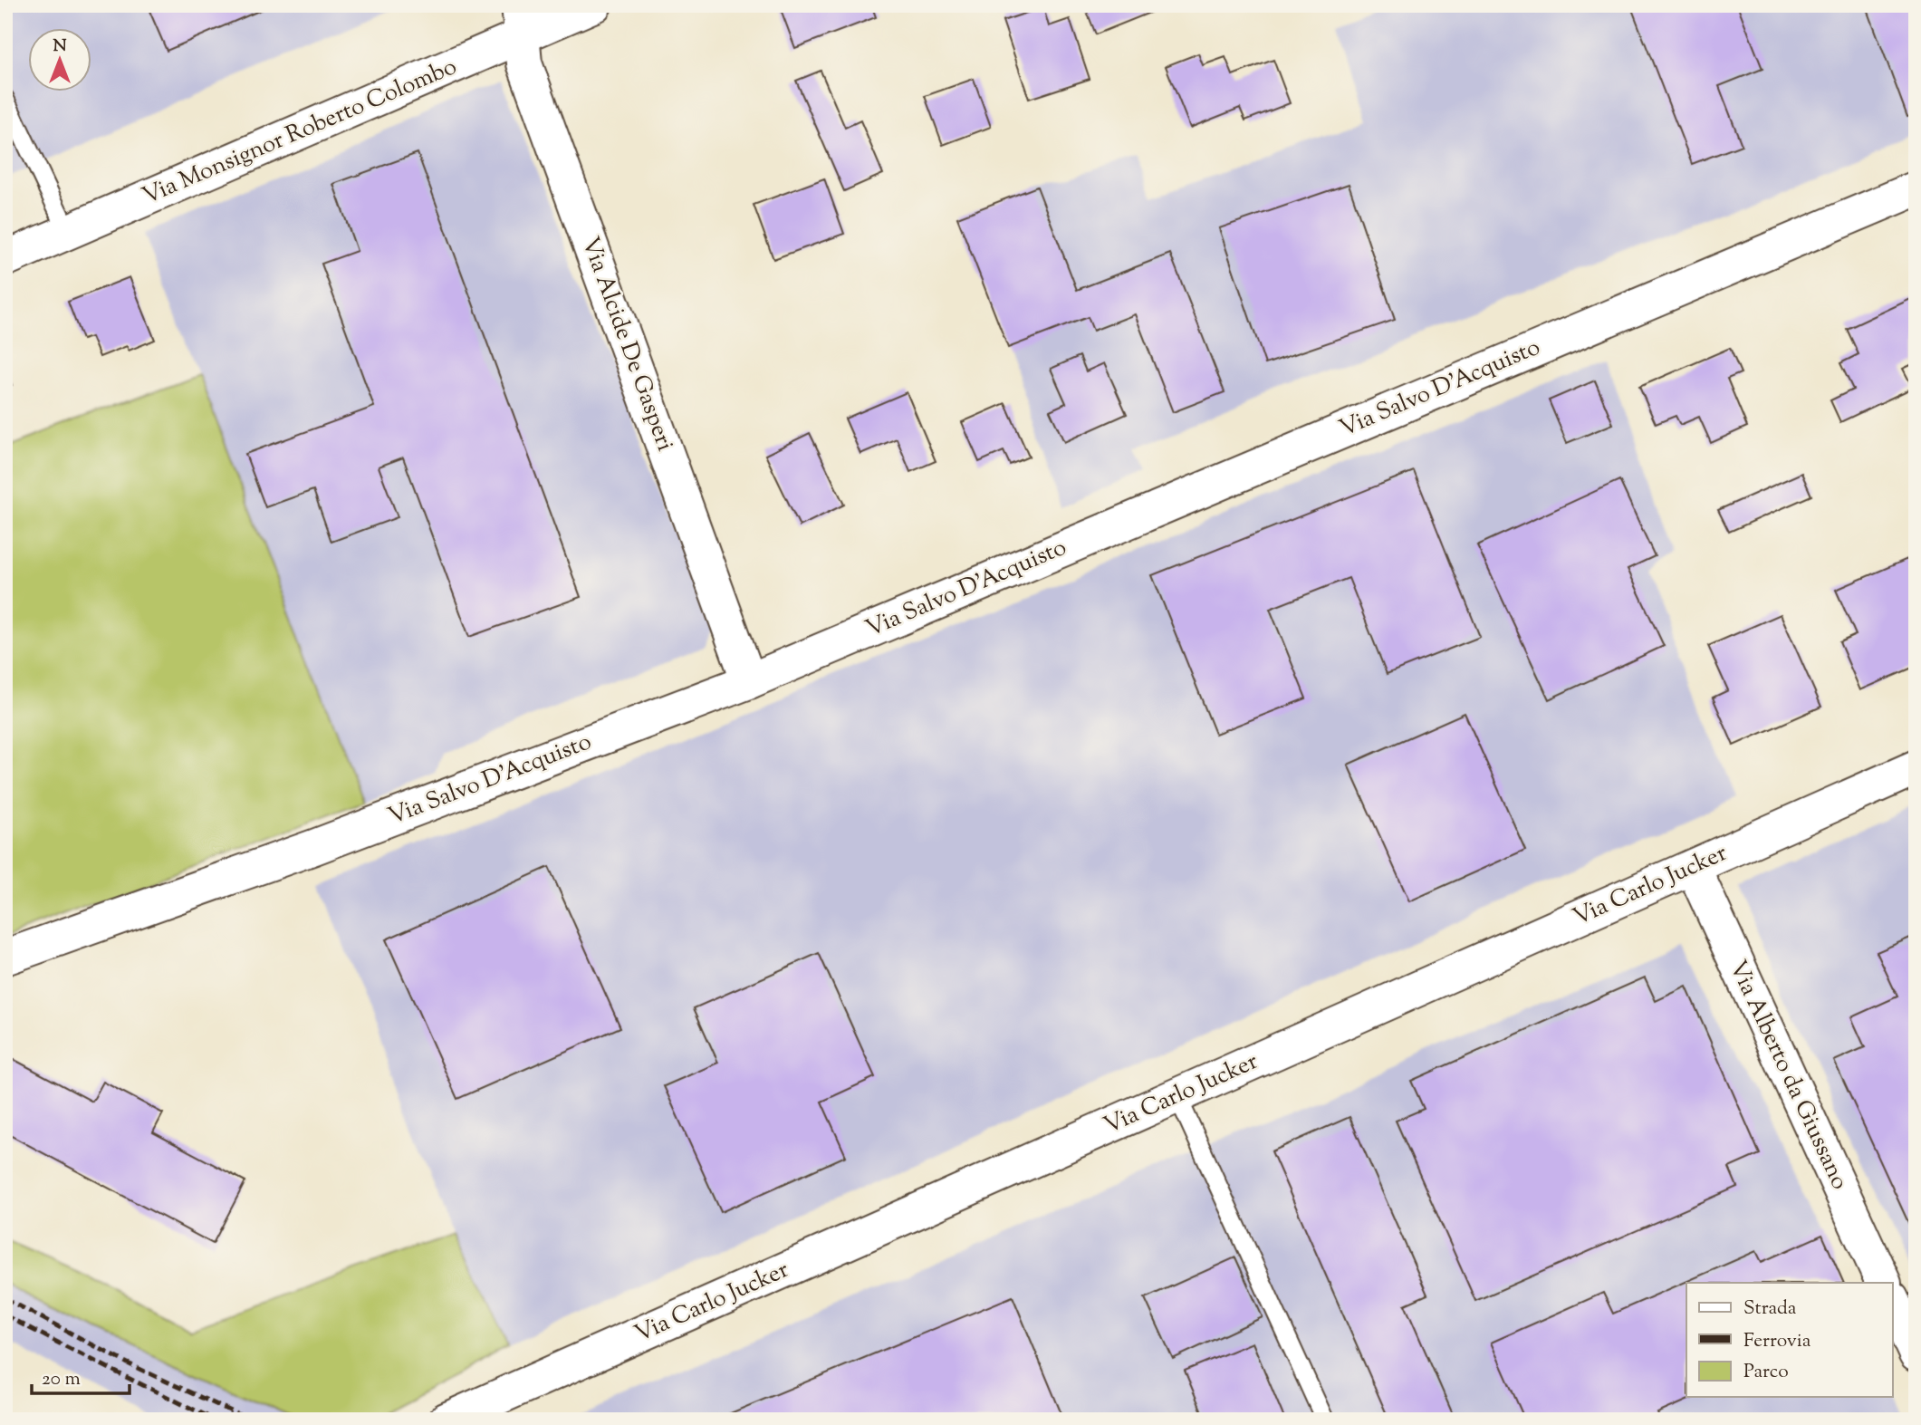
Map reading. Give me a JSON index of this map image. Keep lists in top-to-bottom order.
{
  "streets": {
    "street": [
      "Via Monsignor Roberto Colombo",
      "Via Alcide De Gasperi",
      "Via Salvo D'Acquisto",
      "Via Carlo Jucker",
      "Via Alberto da Giussano"
    ]
  },
  "crossings": [
    ["Via Monsignor Roberto Colombo", "Via Alcide De Gasperi"],
    ["Via Alcide De Gasperi", "Via Salvo D'Acquisto"],
    ["Via Carlo Jucker", "Via Alberto da Giussano"]
  ],
  "legend": ["Strada", "Ferrovia", "Parco"],
  "scale_bar": "20 m",
  "north": "top"
}
